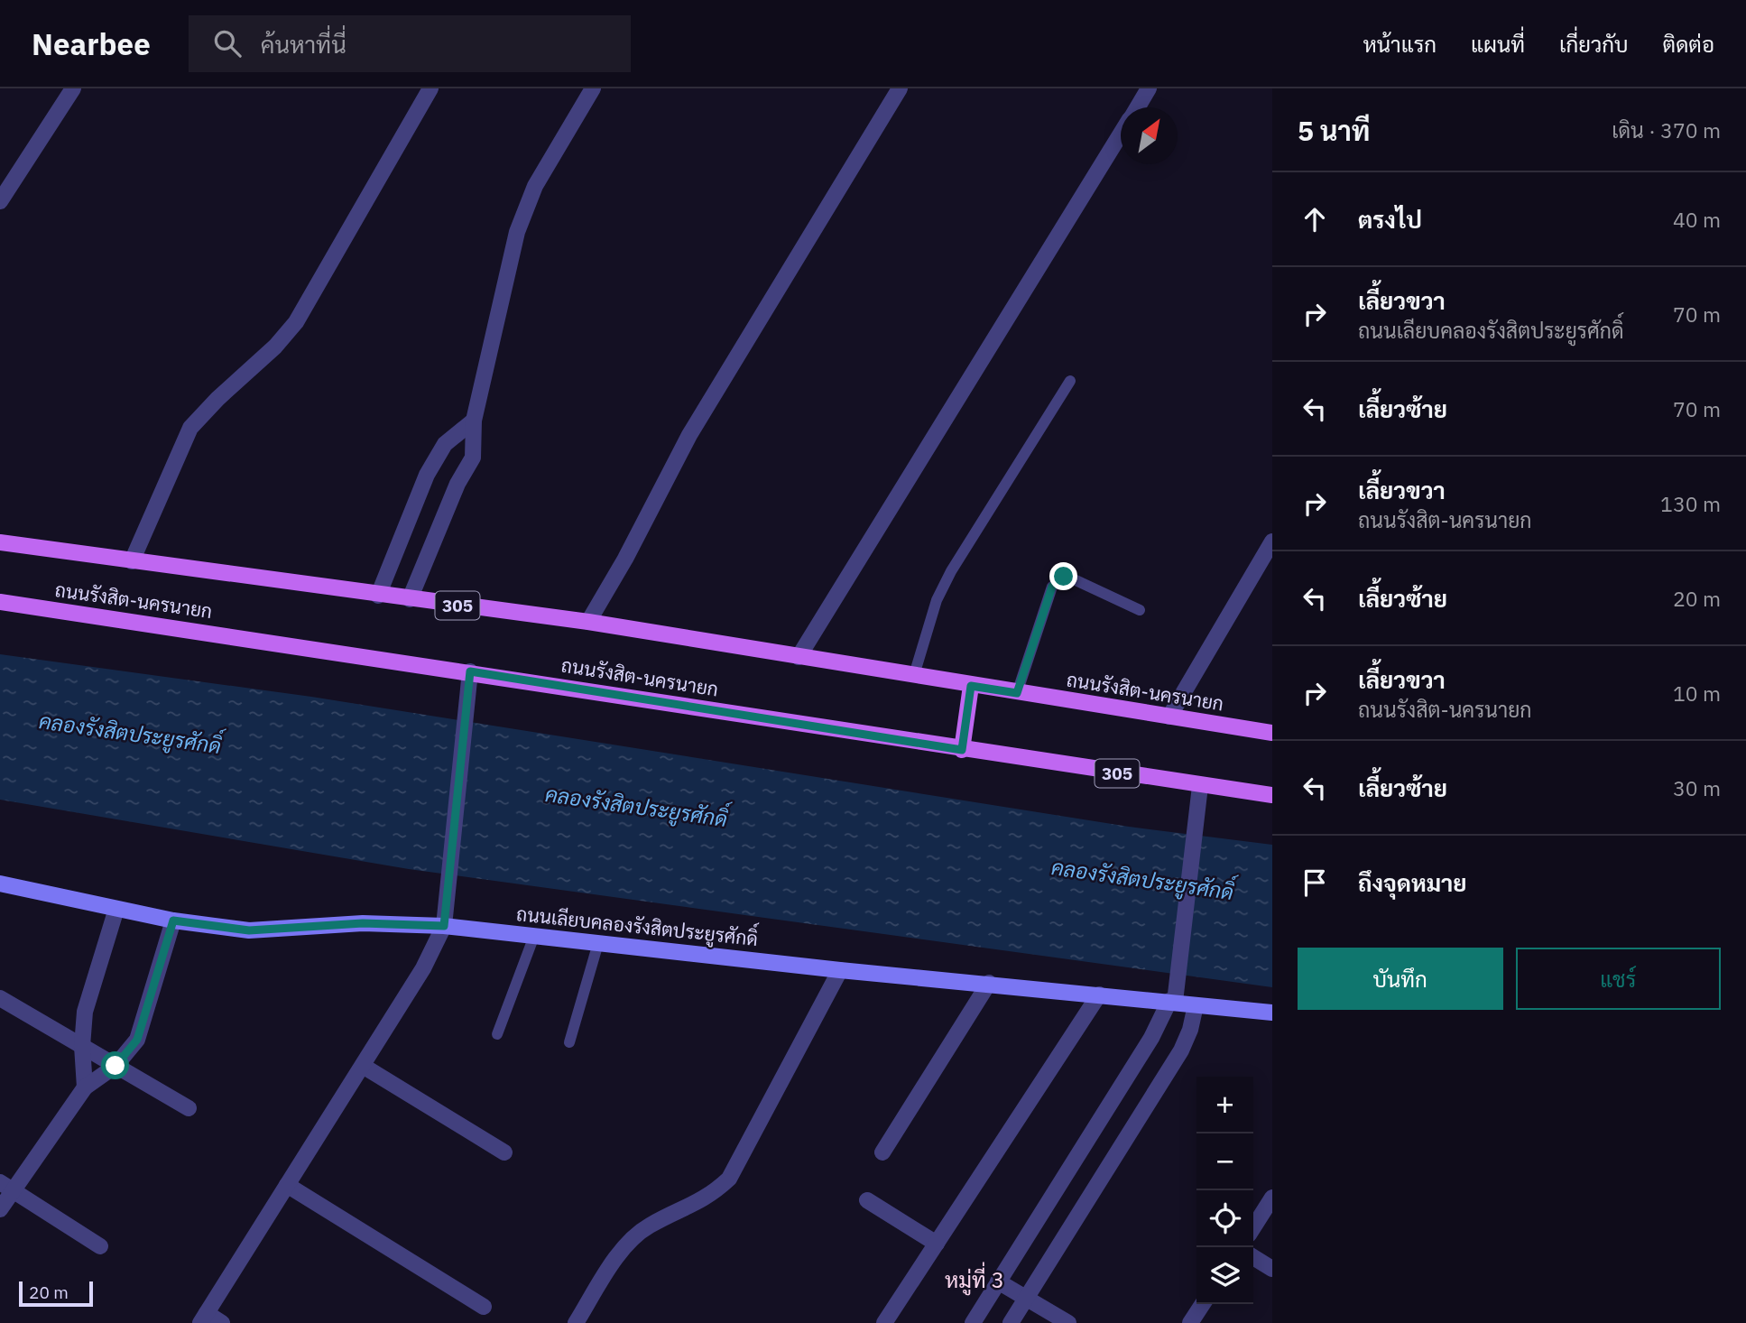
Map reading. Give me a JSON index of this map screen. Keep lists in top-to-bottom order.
{
  "streets": {
    "main road": ["ถนนรังสิต-นครนายก", "305"],
    "street": ["ถนนเลียบคลองรังสิตประยูรศักดิ์"]
  },
  "districts": ["หมู่ที่ 3"],
  "water": ["คลองรังสิตประยูรศักดิ์"],
  "scale_bar": "20 m",
  "north": "top right",
  "page": {
    "header": "Nearbee",
    "search": "ค้นหาที่นี่",
    "nav": [
      "หน้าแรก",
      "แผนที่",
      "เกี่ยวกับ",
      "ติดต่อ"
    ],
    "heading": ["5 นาที", "เดิน · 370 m"],
    "list": [
      ["ตรงไป", "40 m"],
      ["เลี้ยวขวา", "ถนนเลียบคลองรังสิตประยูรศักดิ์", "70 m"],
      ["เลี้ยวซ้าย", "70 m"],
      ["เลี้ยวขวา", "ถนนรังสิต-นครนายก", "130 m"],
      ["เลี้ยวซ้าย", "20 m"],
      ["เลี้ยวขวา", "ถนนรังสิต-นครนายก", "10 m"],
      ["เลี้ยวซ้าย", "30 m"],
      "ถึงจุดหมาย"
    ],
    "buttons": ["บันทึก", "แชร์"],
    "map_buttons": ["+", "−"],
    "scale": "20 m"
  }
}
